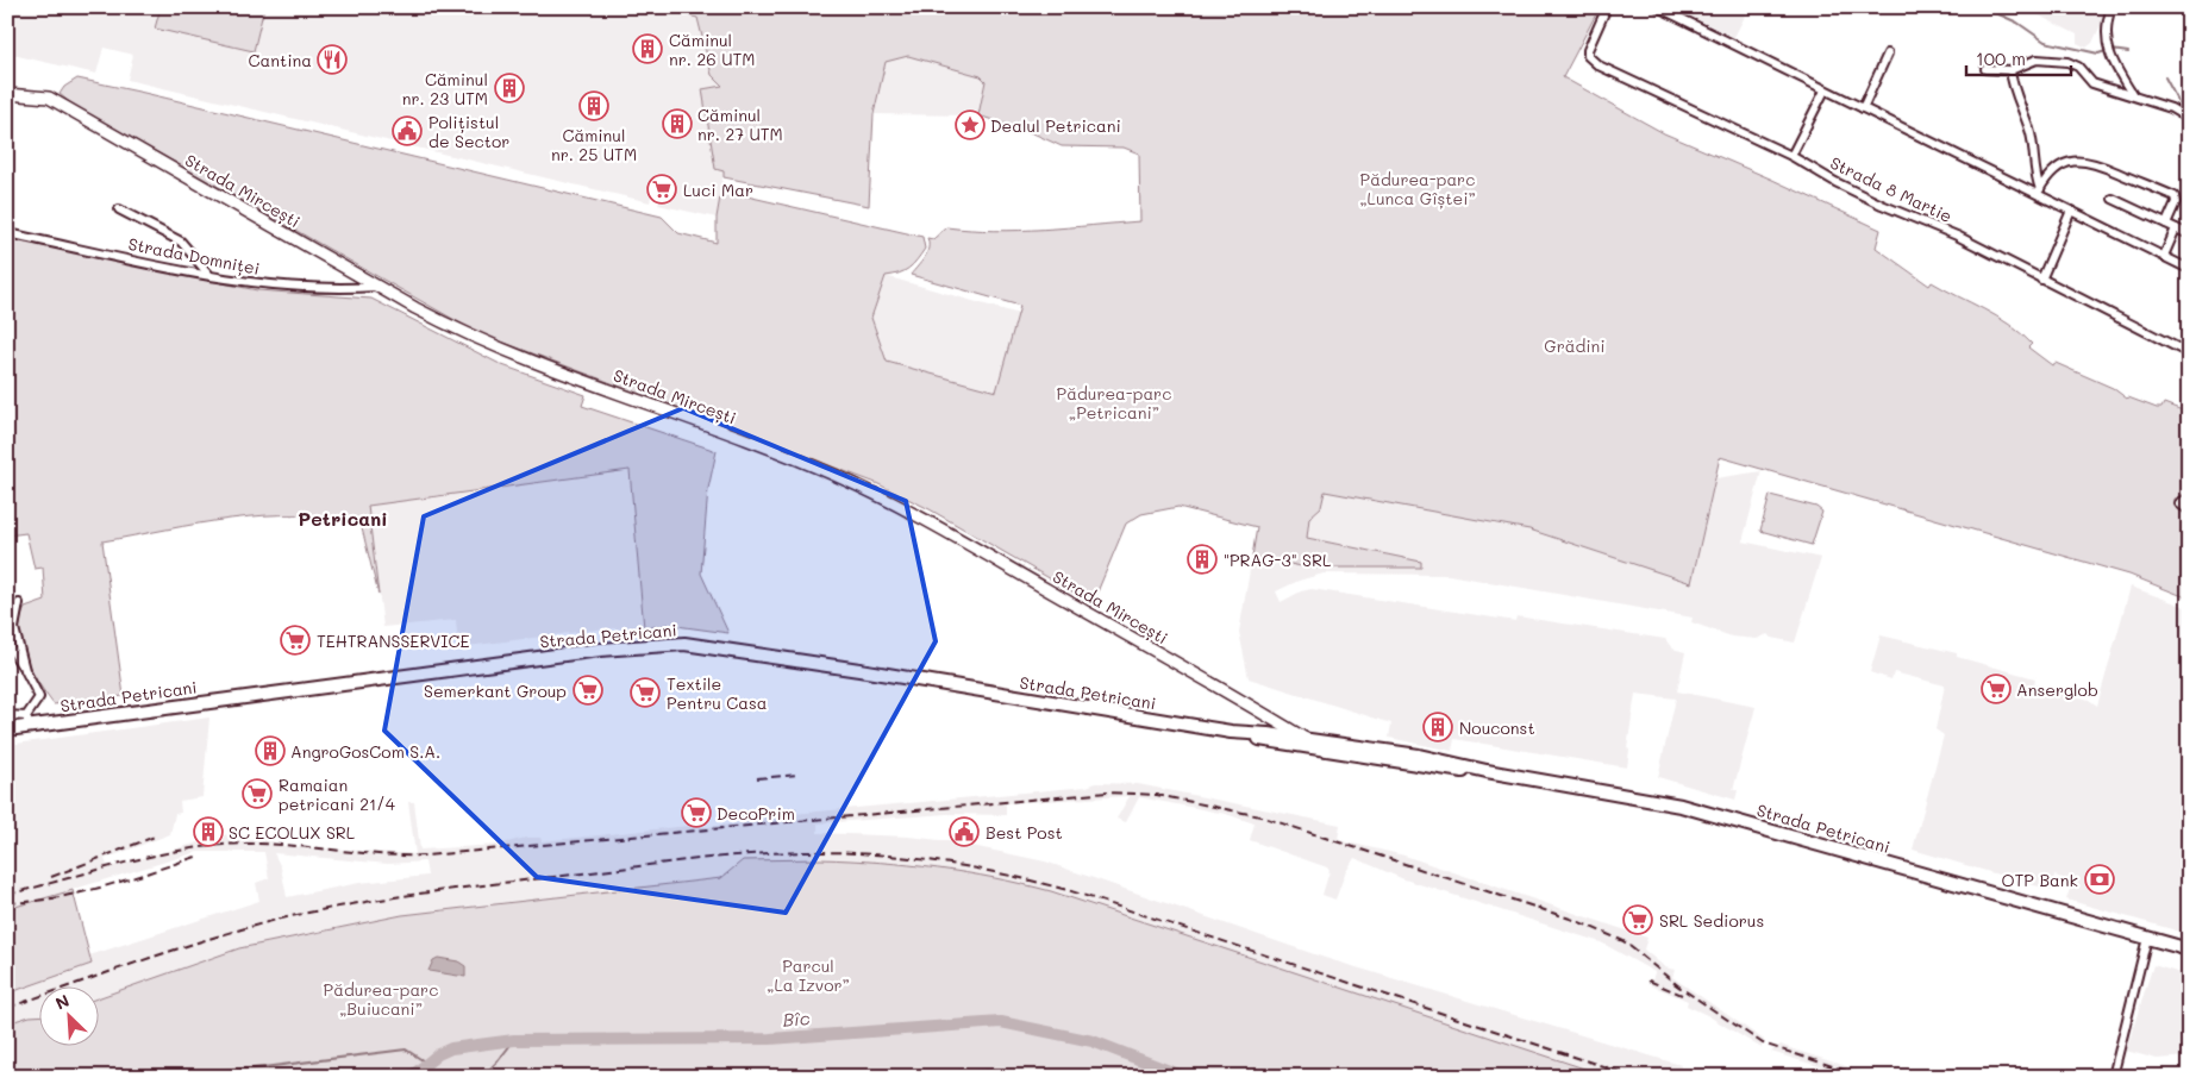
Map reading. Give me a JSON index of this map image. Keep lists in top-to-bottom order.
{
  "streets": {
    "main road": ["Strada Mircești", "Strada Petricani"],
    "street": ["Strada 8 Martie", "Strada Domniței"]
  },
  "crossings": [
    ["Strada Mircești", "Strada Domniței"],
    ["Strada Mircești", "Strada Petricani"]
  ],
  "districts": ["Petricani"],
  "water": ["Bîc"],
  "parks": [
    "Pădurea-parc „Lunca Gîștei”",
    "Grădini",
    "Pădurea-parc „Petricani”",
    "Parcul „La Izvor”",
    "Pădurea-parc „Buiucani”"
  ],
  "places": {
    "building": [
      "Căminul nr. 26 UTM",
      "Căminul nr. 23 UTM",
      "Căminul nr. 25 UTM",
      "Căminul nr. 27 UTM",
      "\"PRAG-3\" SRL",
      "Nouconst",
      "AngroGosCom S.A.",
      "SC ECOLUX SRL"
    ],
    "restaurant": ["Cantina"],
    "place": ["Dealul Petricani"],
    "public building": ["Polițistul de Sector", "Best Post"],
    "supermarket": [
      "Luci Mar",
      "TEHTRANSSERVICE",
      "Anserglob",
      "Semerkant Group",
      "Textile Pentru Casa",
      "Ramaian petricani 21/4",
      "DecoPrim",
      "SRL Sediorus"
    ],
    "bank": ["OTP Bank"]
  },
  "scale_bar": "100 m",
  "north": "top left"
}
